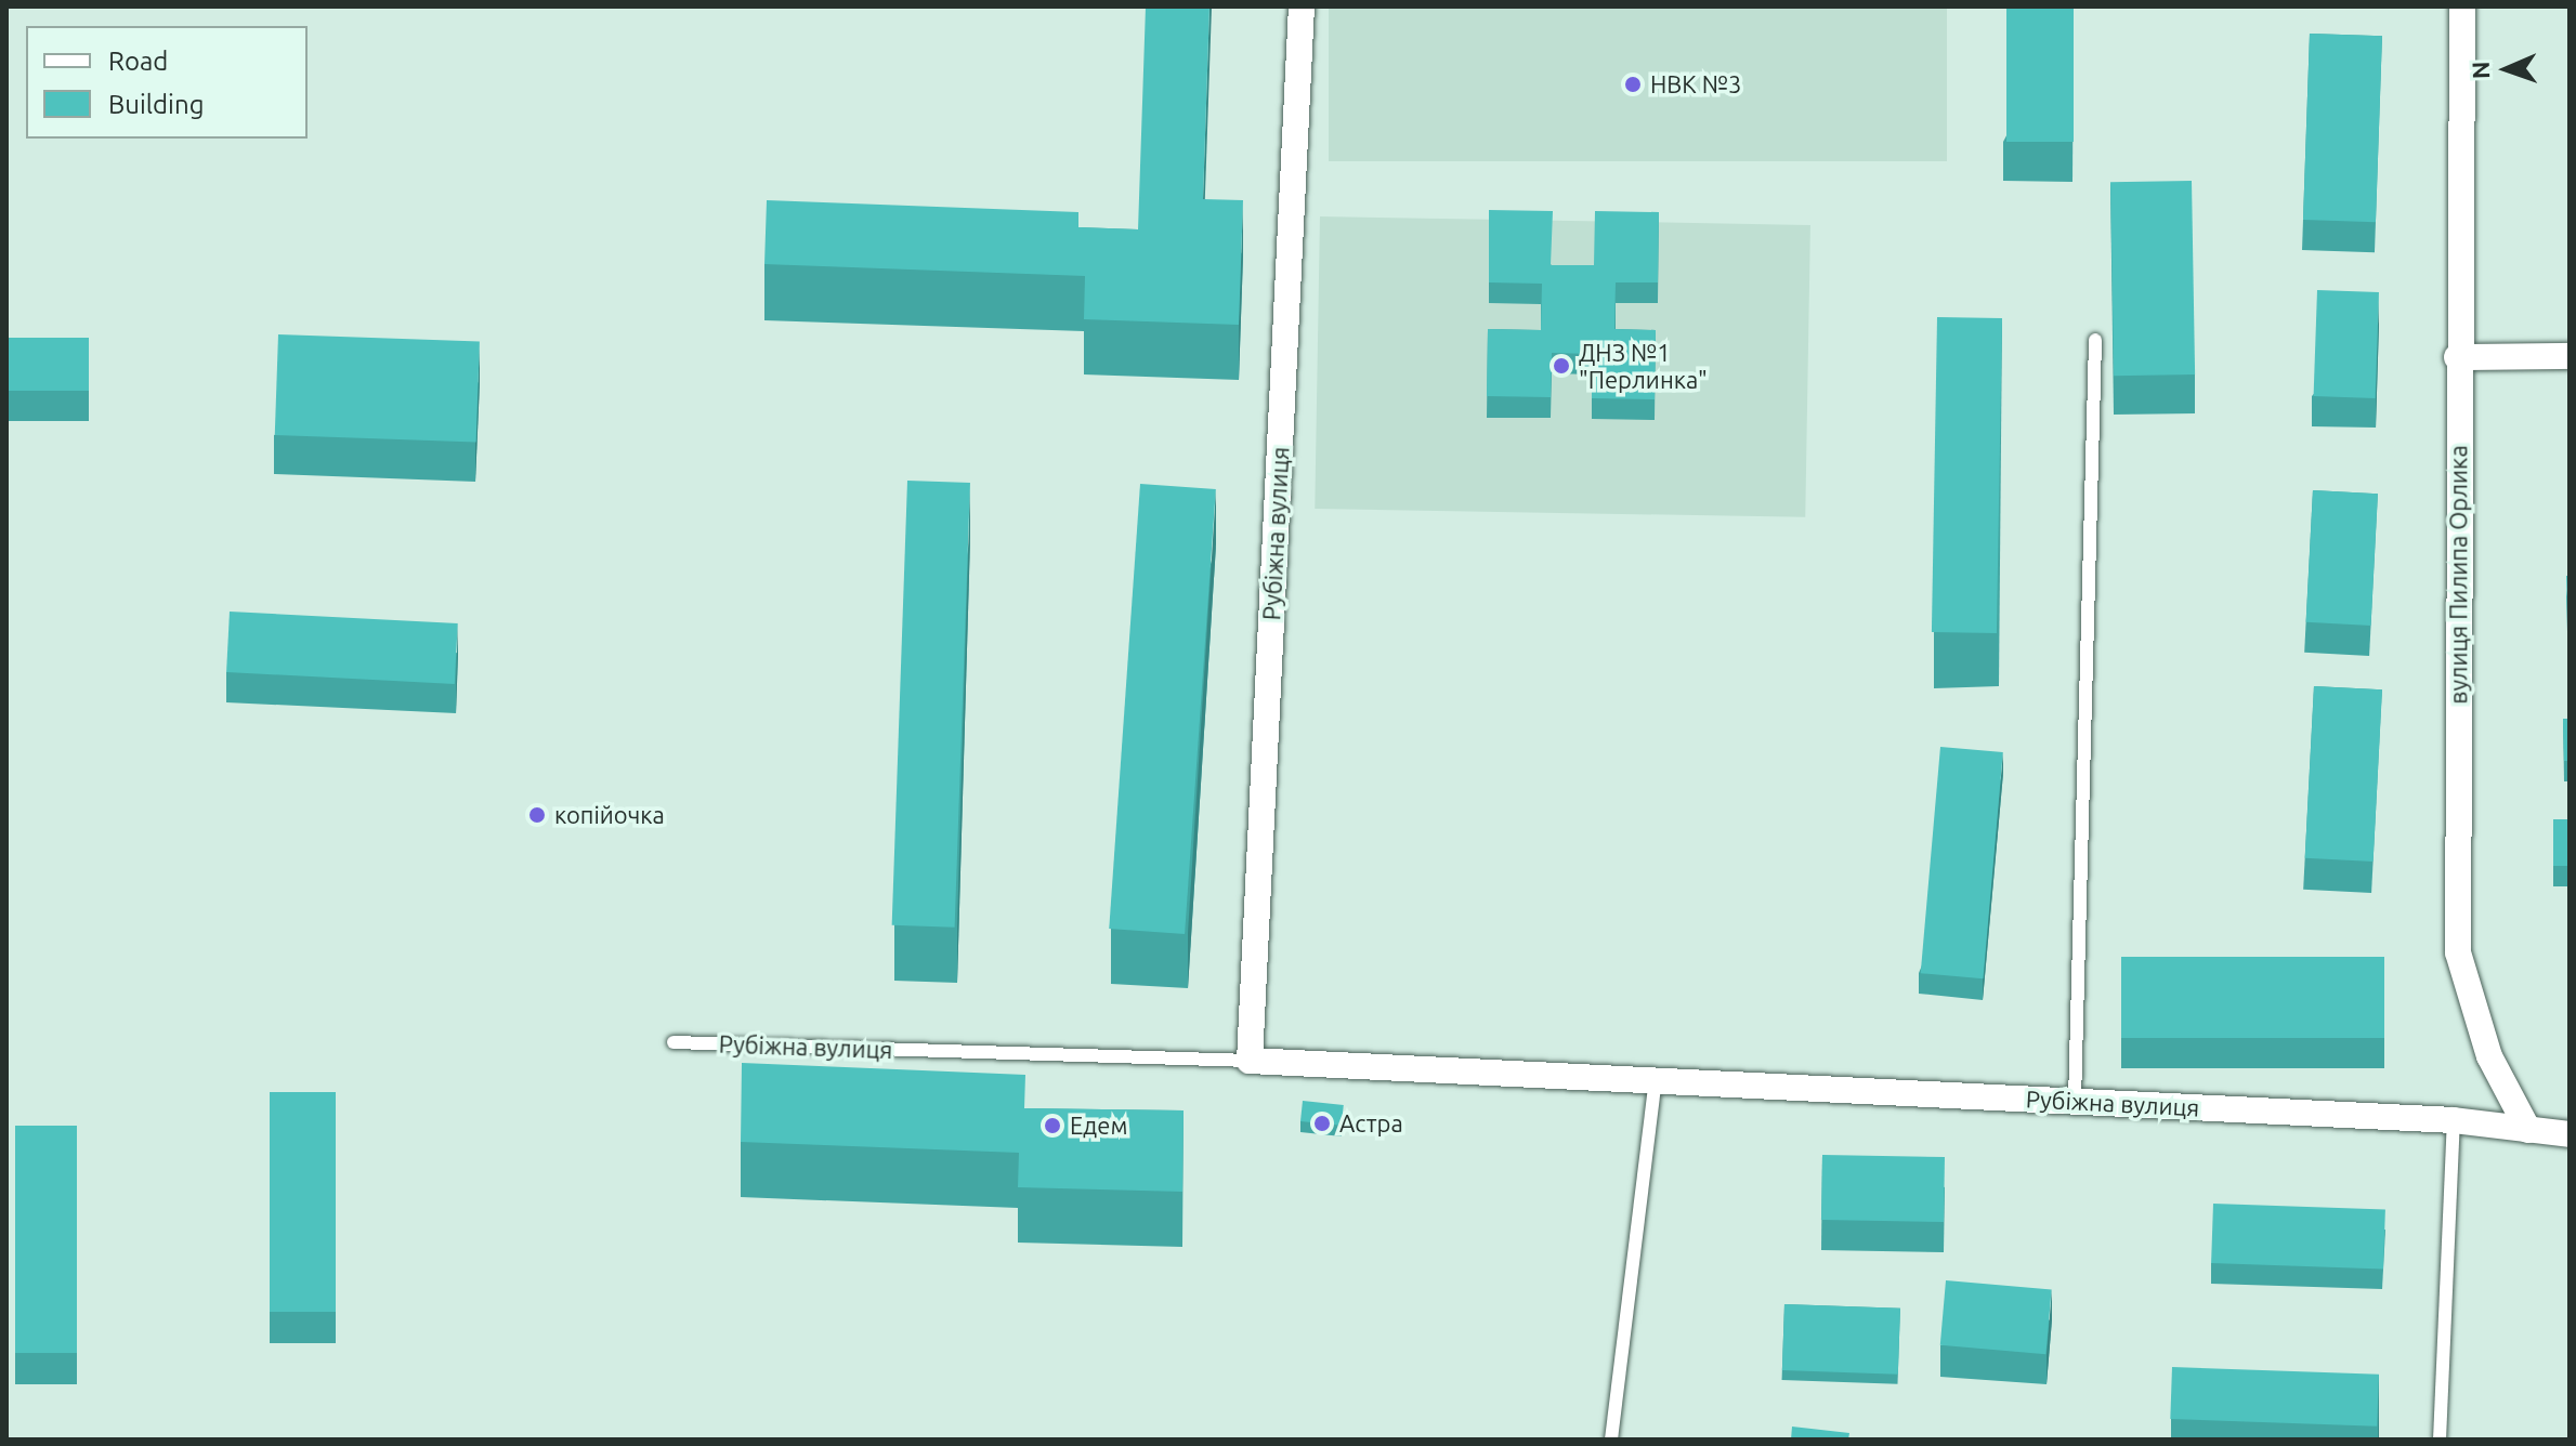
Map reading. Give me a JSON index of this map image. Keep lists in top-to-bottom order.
{
  "streets": {
    "street": ["Рубіжна вулиця", "вулиця Пилипа Орлика"]
  },
  "crossings": [
    ["Рубіжна вулиця", "вулиця Пилипа Орлика"]
  ],
  "places": [
    "НВК №3",
    "ДНЗ №1 \"Перлинка\"",
    "копійочка",
    "Астра",
    "Едем"
  ],
  "legend": ["Road", "Building"],
  "north": "left"
}
